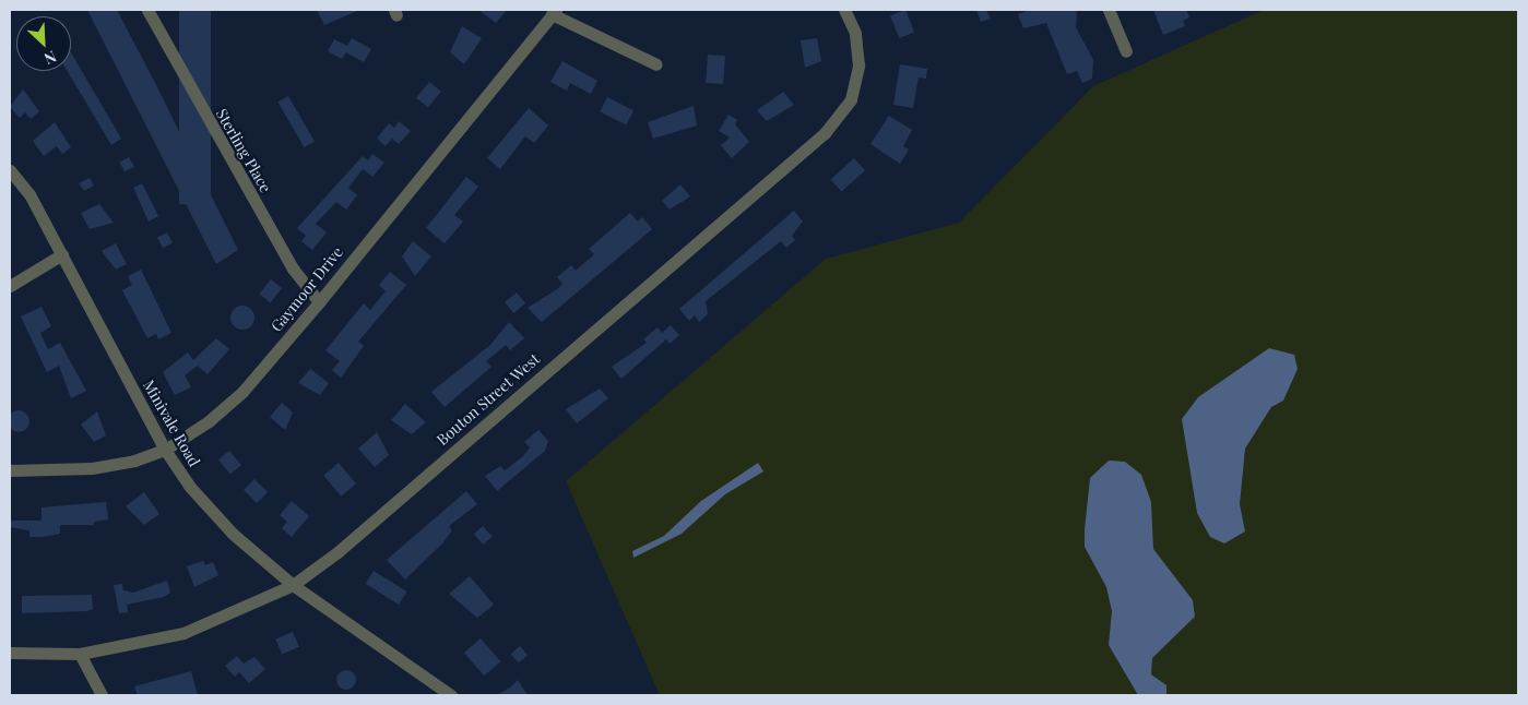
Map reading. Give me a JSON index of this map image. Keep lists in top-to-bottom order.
{
  "streets": {
    "street": [
      "Sterling Place",
      "Gaymoor Drive",
      "Bouton Street West",
      "Minivale Road"
    ]
  },
  "crossings": [
    ["Sterling Place", "Gaymoor Drive"],
    ["Gaymoor Drive", "Minivale Road"],
    ["Bouton Street West", "Minivale Road"]
  ],
  "north": "bottom right"
}
